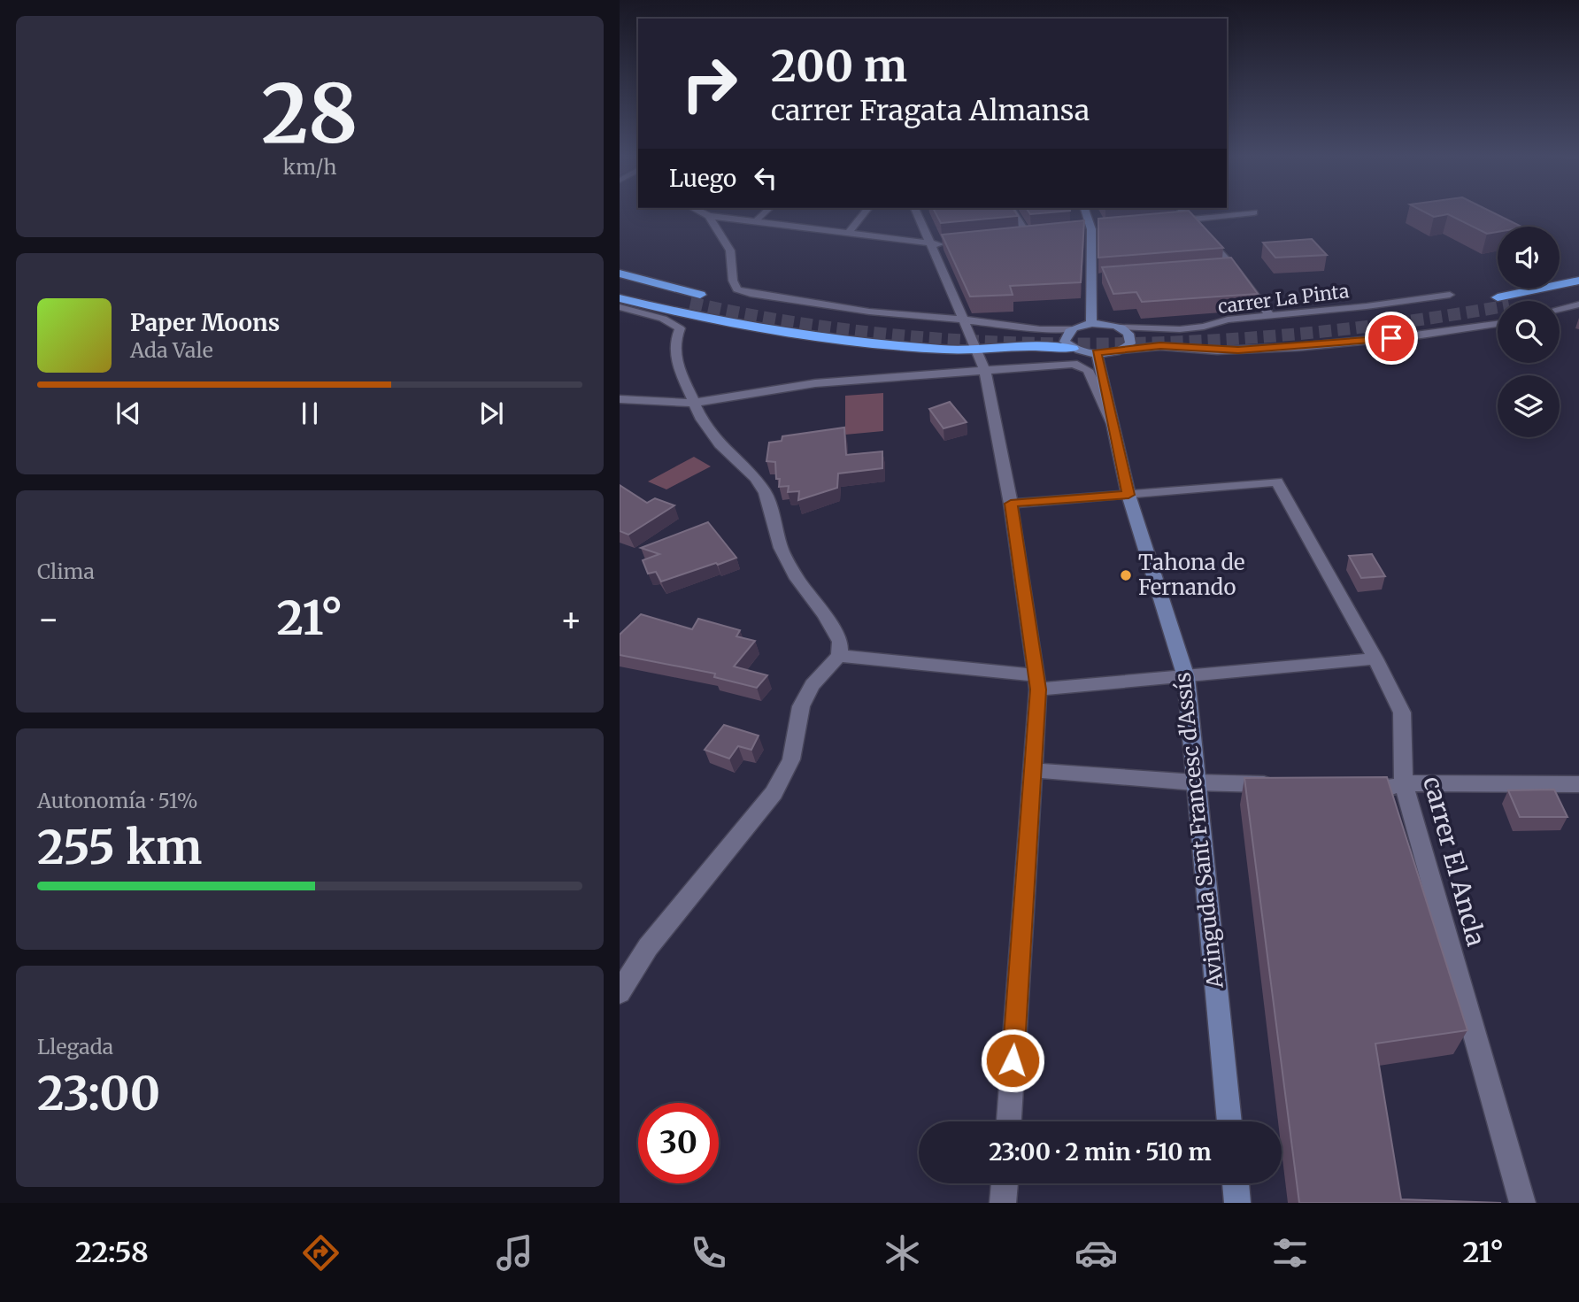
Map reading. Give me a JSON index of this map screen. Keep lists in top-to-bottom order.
{
  "streets": {
    "main road": ["Avinguda Sant Francesc d'Assís"],
    "street": ["carrer La Pinta", "carrer El Ancla"]
  },
  "crossings": [
    ["Avinguda Sant Francesc d'Assís", "carrer El Ancla"]
  ],
  "places": ["Tahona de Fernando"],
  "page": {
    "tile": [
      ["28", "km/h"],
      "Clima",
      ["Autonomía · 51%", "255 km"],
      ["Llegada", "23:00"]
    ],
    "turn": ["200 m", "carrer Fragata Almansa"],
    "then": "Luego",
    "song": ["Paper Moons", "Ada Vale"],
    "heat": ["−", "21°", "+"],
    "limit": "30",
    "trip": "23:00 · 2 min · 510 m",
    "tabs": ["22:58", "21°"]
  }
}
